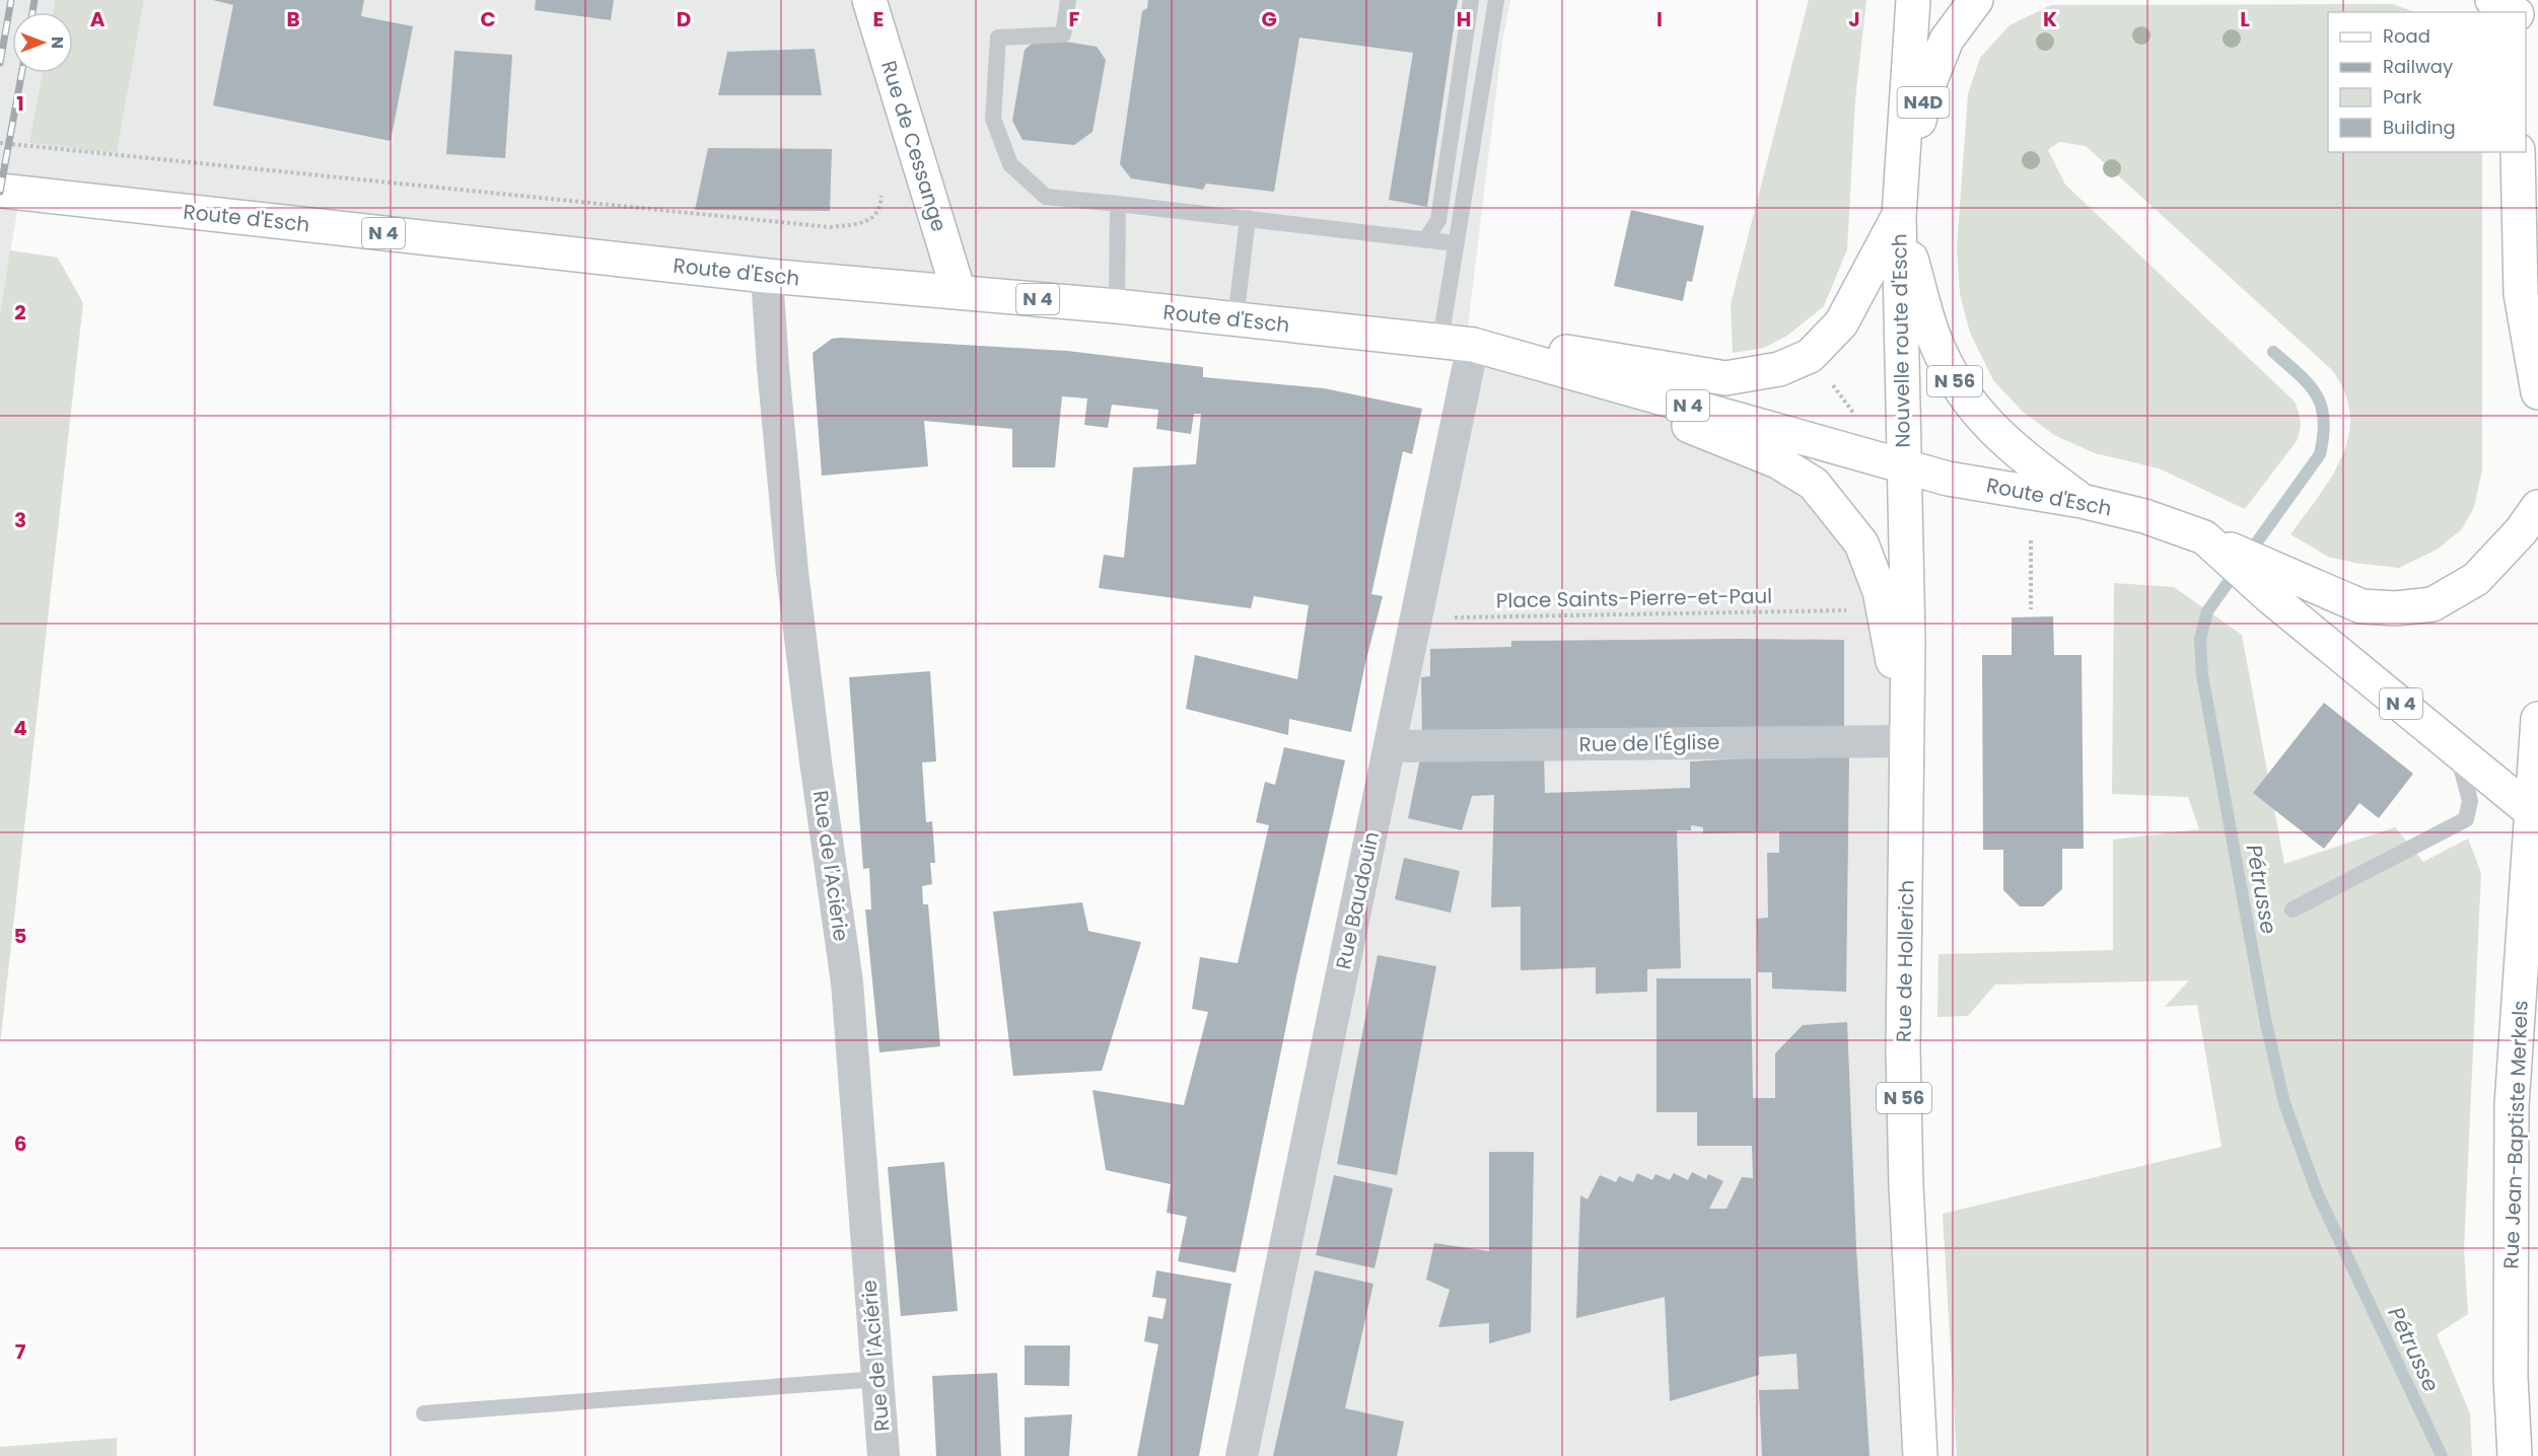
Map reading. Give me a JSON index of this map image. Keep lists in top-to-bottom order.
{
  "streets": {
    "main road": [
      "N4D",
      "Rue de Cessange",
      "Route d'Esch",
      "N 4",
      "Nouvelle route d'Esch",
      "N 56",
      "Rue de Hollerich",
      "Rue Jean-Baptiste Merkels"
    ],
    "street": ["Rue de l'Église", "Rue de l'Aciérie", "Rue Baudouin"],
    "path": ["Place Saints-Pierre-et-Paul"]
  },
  "crossings": [
    ["N4D", "N 4"],
    ["N4D", "Nouvelle route d'Esch"],
    ["N4D", "N 56"],
    ["Rue de Cessange", "Route d'Esch"],
    ["Route d'Esch", "N 4"],
    ["Route d'Esch", "Nouvelle route d'Esch"],
    ["Route d'Esch", "N 56"],
    ["Route d'Esch", "Rue de l'Église"],
    ["Route d'Esch", "Rue de l'Aciérie"],
    ["Route d'Esch", "Rue Baudouin"],
    ["Route d'Esch", "Rue de Hollerich"],
    ["N 4", "Nouvelle route d'Esch"],
    ["N 4", "N 56"],
    ["N 4", "Rue Baudouin"],
    ["N 4", "Rue Jean-Baptiste Merkels"],
    ["Nouvelle route d'Esch", "N 56"],
    ["Nouvelle route d'Esch", "Rue de Hollerich"],
    ["Place Saints-Pierre-et-Paul", "Rue Baudouin"],
    ["Rue de l'Église", "Rue Baudouin"],
    ["Rue de l'Église", "Rue de Hollerich"]
  ],
  "water": ["Pétrusse"],
  "legend": [
    "Road",
    "Railway",
    "Park",
    "Building"
  ],
  "north": "right",
  "grid": {
    "columns": [
      "A",
      "B",
      "C",
      "D",
      "E",
      "F",
      "G",
      "H",
      "I",
      "J",
      "K",
      "L"
    ],
    "rows": [
      "1",
      "2",
      "3",
      "4",
      "5",
      "6",
      "7"
    ]
  }
}
